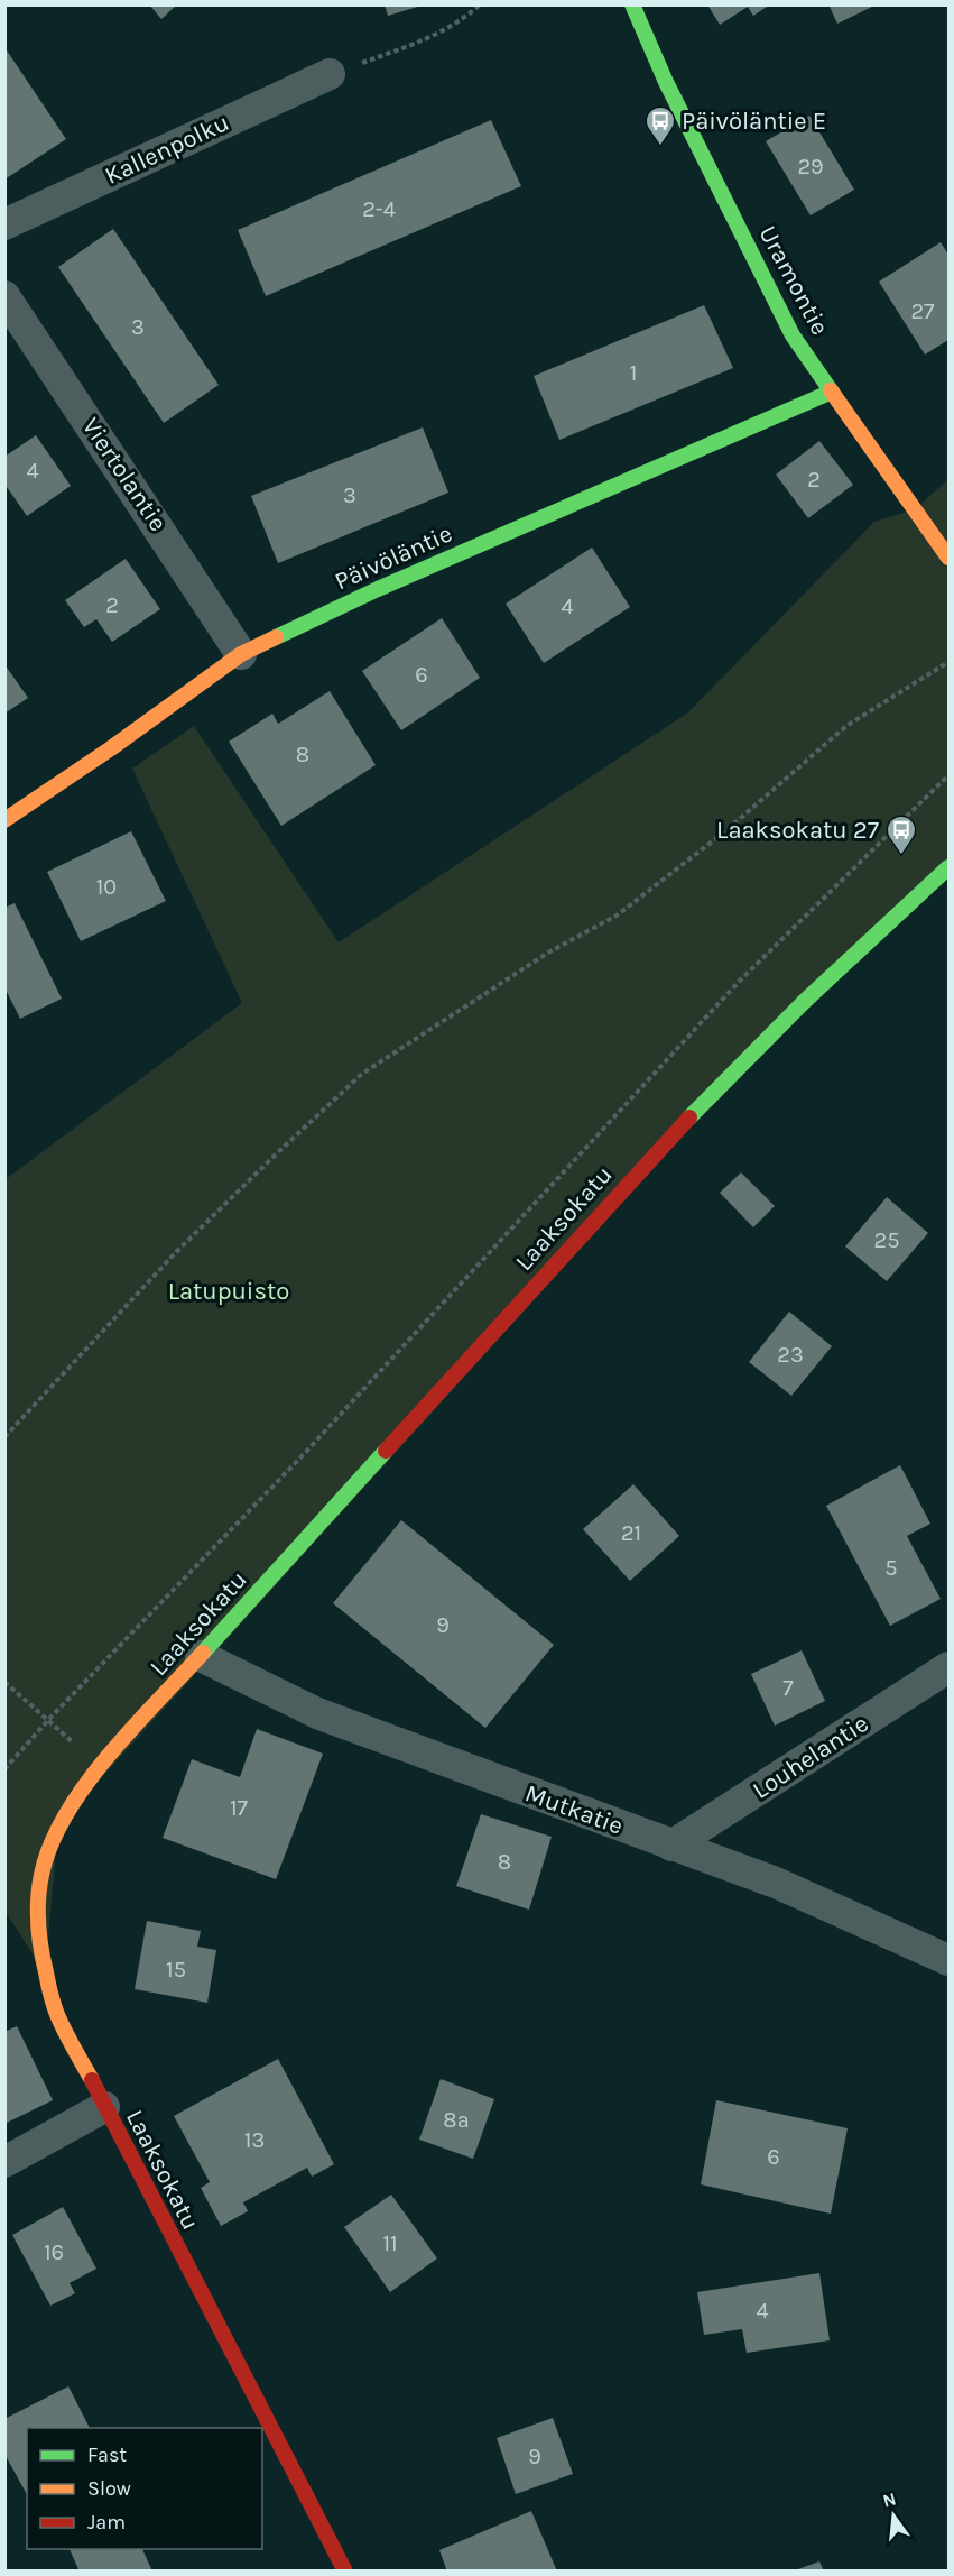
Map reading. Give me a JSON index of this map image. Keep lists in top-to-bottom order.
{
  "streets": {
    "street": [
      "Kallenpolku",
      "Uramontie",
      "Viertolantie",
      "Päivöläntie",
      "Laaksokatu",
      "Louhelantie",
      "Mutkatie"
    ]
  },
  "crossings": [
    ["Uramontie", "Päivöläntie"],
    ["Viertolantie", "Päivöläntie"],
    ["Laaksokatu", "Mutkatie"],
    ["Louhelantie", "Mutkatie"]
  ],
  "parks": ["Latupuisto"],
  "places": {
    "bus stop": ["Päivöläntie E", "Laaksokatu 27"]
  },
  "house_numbers": [
    "29",
    "2-4",
    "27",
    "3",
    "1",
    "4",
    "2",
    "3",
    "2",
    "4",
    "6",
    "8",
    "10",
    "25",
    "23",
    "21",
    "5",
    "9",
    "7",
    "17",
    "8",
    "15",
    "8a",
    "13",
    "6",
    "11",
    "16",
    "4",
    "9"
  ],
  "legend": ["Fast", "Slow", "Jam"],
  "north": "top"
}
